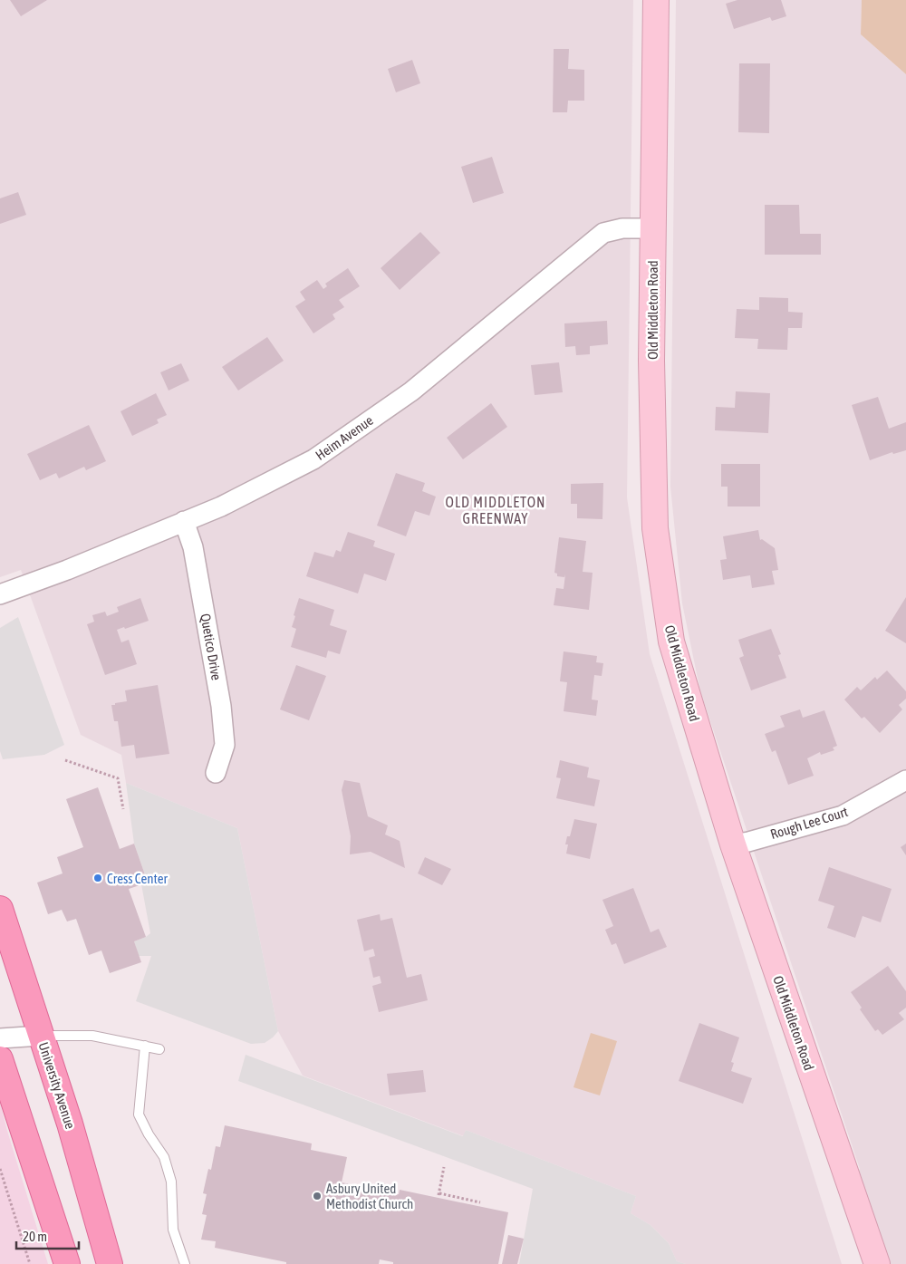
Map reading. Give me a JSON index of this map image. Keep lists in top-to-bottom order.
{
  "streets": {
    "main road": ["University Avenue"],
    "street": [
      "Old Middleton Road",
      "Heim Avenue",
      "Quetico Drive",
      "Rough Lee Court"
    ]
  },
  "crossings": [
    ["Old Middleton Road", "Heim Avenue"],
    ["Old Middleton Road", "Rough Lee Court"],
    ["Heim Avenue", "Quetico Drive"]
  ],
  "districts": ["OLD MIDDLETON GREENWAY"],
  "places": ["Cress Center", "Asbury United Methodist Church"],
  "scale_bar": "20 m"
}
